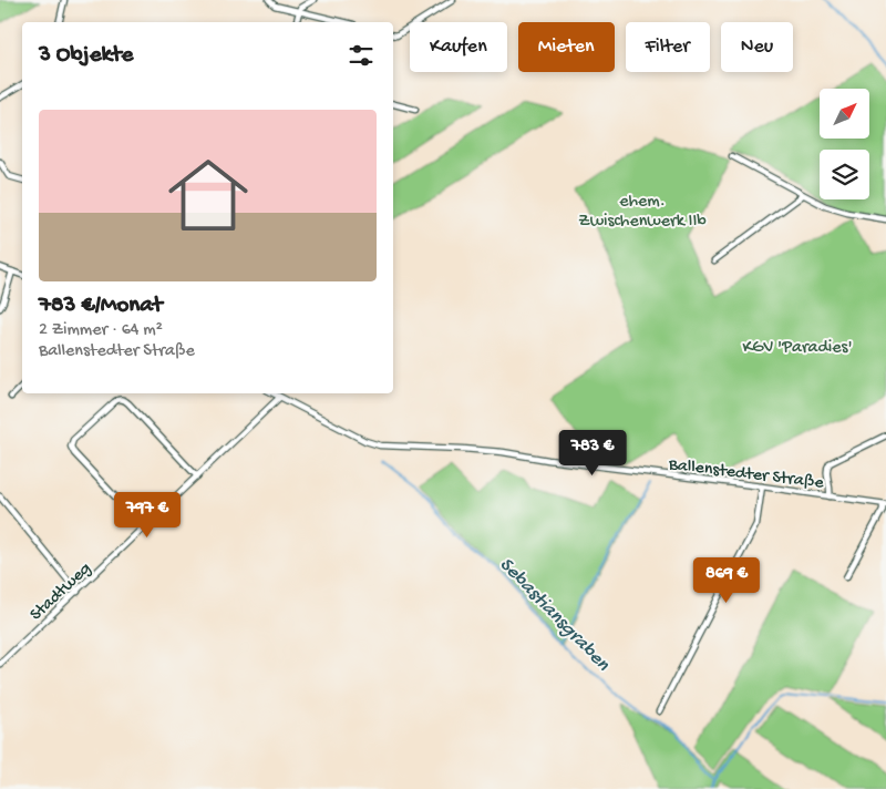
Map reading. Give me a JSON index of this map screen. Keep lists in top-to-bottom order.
{
  "streets": {
    "street": ["Ballenstedter Straße", "Stadtweg"]
  },
  "crossings": [
    ["Ballenstedter Straße", "Stadtweg"]
  ],
  "water": ["Sebastiansgraben"],
  "parks": ["ehem. Zwischenwerk IIb", "KGV 'Paradies'"],
  "north": "top right",
  "page": {
    "chip": [
      "Kaufen",
      "Mieten",
      "Filter",
      "Neu"
    ],
    "heading": "3 Objekte",
    "list": [
      {
        "name": "783 €/Monat",
        "note": "2 Zimmer · 64 m² · Ballenstedter Straße"
      }
    ],
    "price": ["783 €", "797 €", "869 €"]
  }
}
